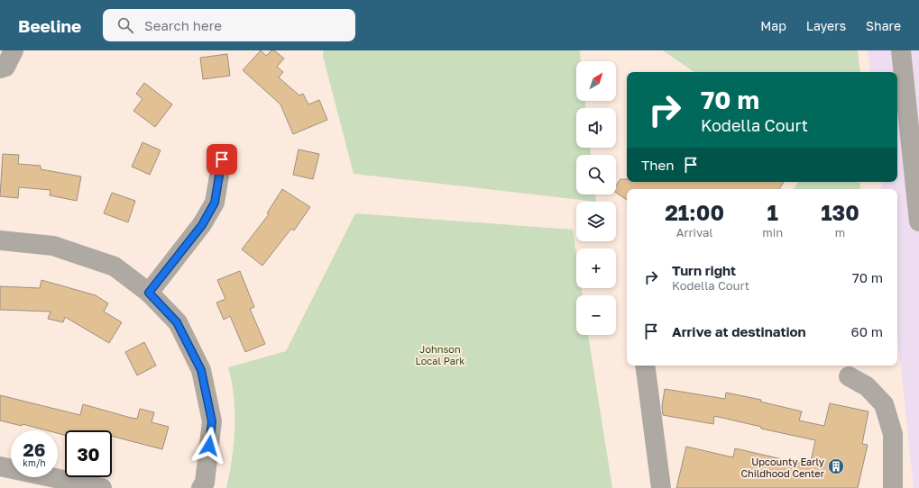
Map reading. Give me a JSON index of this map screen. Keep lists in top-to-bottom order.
{
  "parks": ["Johnson Local Park"],
  "places": {
    "building": ["Upcounty Early Childhood Center"]
  },
  "north": "top right",
  "page": {
    "header": "Beeline",
    "search": "Search here",
    "nav": ["Map", "Layers", "Share"],
    "map_buttons": ["+", "−"],
    "turn": ["70 m", "Kodella Court"],
    "then": "Then",
    "eta": [
      "21:00",
      "Arrival",
      "1",
      "min",
      "130",
      "m"
    ],
    "list": [
      {
        "name": "Turn right",
        "note": "Kodella Court",
        "value": "70 m"
      },
      {
        "name": "Arrive at destination",
        "value": "60 m"
      }
    ],
    "speed": "26 km/h",
    "limit": "30"
  }
}
